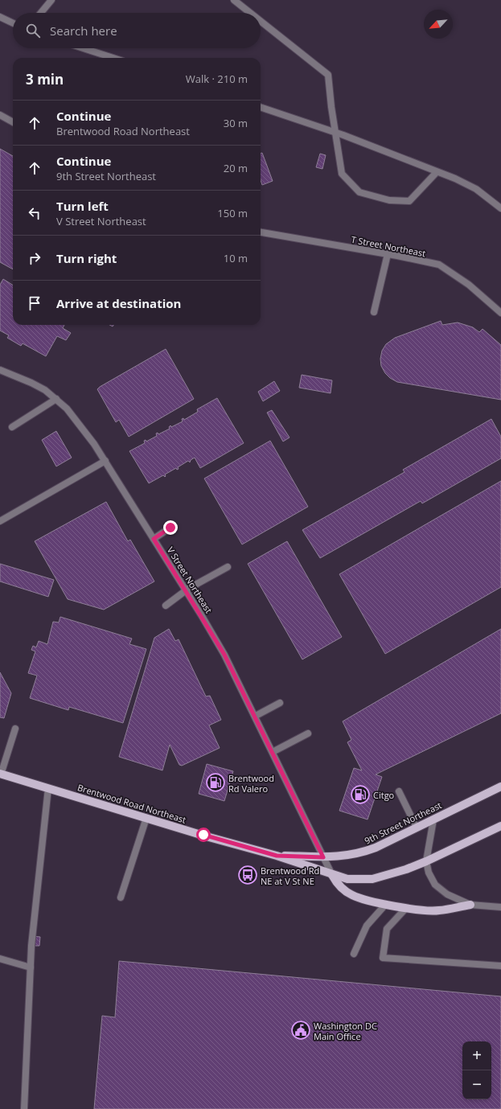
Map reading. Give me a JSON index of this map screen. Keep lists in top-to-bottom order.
{
  "streets": {
    "main road": ["Brentwood Road Northeast", "9th Street Northeast"],
    "street": ["T Street Northeast", "V Street Northeast"]
  },
  "crossings": [
    ["V Street Northeast", "9th Street Northeast"],
    ["Brentwood Road Northeast", "9th Street Northeast"]
  ],
  "places": {
    "fuel station": ["Brentwood Rd Valero", "Citgo"],
    "bus stop": ["Brentwood Rd NE at V St NE"],
    "public building": ["Washington DC Main Office"]
  },
  "north": "bottom left",
  "page": {
    "search": "Search here",
    "heading": ["3 min", "Walk · 210 m"],
    "list": [
      ["Continue", "Brentwood Road Northeast", "30 m"],
      ["Continue", "9th Street Northeast", "20 m"],
      ["Turn left", "V Street Northeast", "150 m"],
      ["Turn right", "10 m"],
      "Arrive at destination"
    ],
    "map_buttons": ["+", "−"]
  }
}
